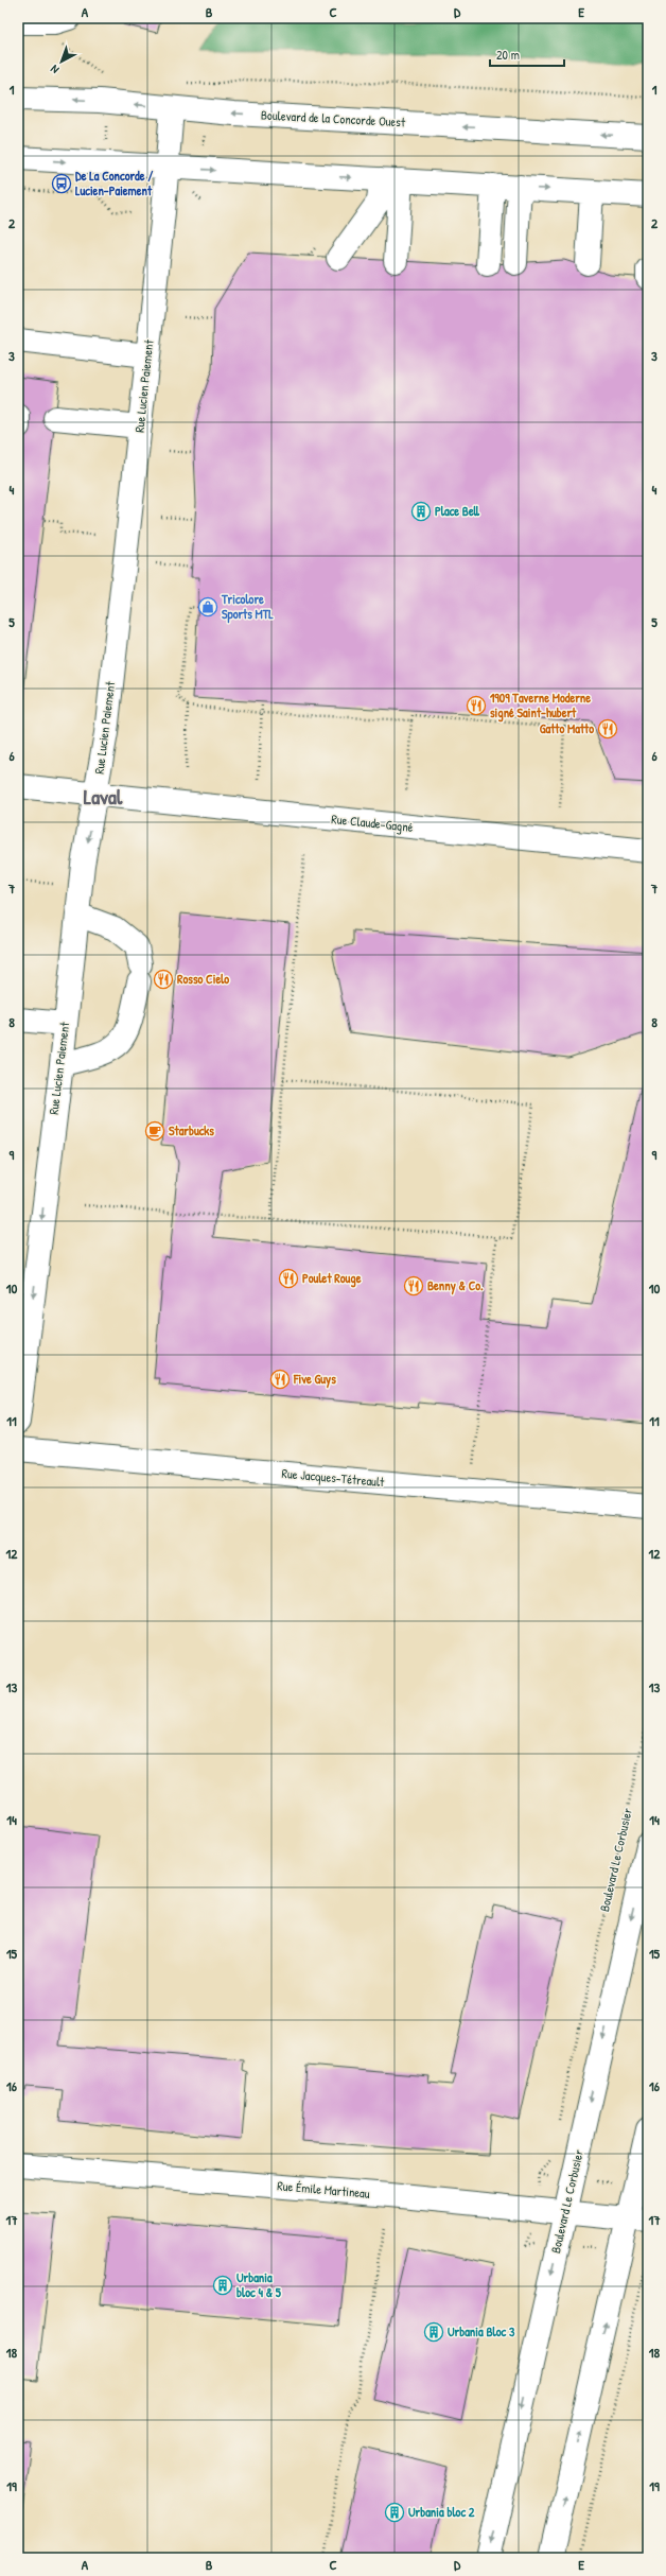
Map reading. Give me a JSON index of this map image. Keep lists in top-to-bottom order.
{
  "streets": {
    "street": [
      "Boulevard de la Concorde Ouest",
      "Rue Lucien Paiement",
      "Rue Claude-Gagné",
      "Rue Jacques-Tétreault",
      "Boulevard Le Corbusier",
      "Rue Émile Martineau"
    ]
  },
  "crossings": [
    ["Boulevard de la Concorde Ouest", "Rue Lucien Paiement"],
    ["Rue Lucien Paiement", "Rue Claude-Gagné"],
    ["Boulevard Le Corbusier", "Rue Émile Martineau"]
  ],
  "one_way": ["Rue Lucien Paiement"],
  "districts": ["Laval"],
  "places": {
    "bus stop": ["De La Concorde / Lucien-Paiement"],
    "building": [
      "Place Bell",
      "Urbania bloc 4 & 5",
      "Urbania Bloc 3",
      "Urbania bloc 2"
    ],
    "shop": ["Tricolore Sports MTL"],
    "restaurant": [
      "1909 Taverne Moderne signé Saint-hubert",
      "Gatto Matto",
      "Rosso Cielo",
      "Poulet Rouge",
      "Benny & Co.",
      "Five Guys"
    ],
    "cafe": ["Starbucks"]
  },
  "scale_bar": "20 m",
  "north": "bottom left",
  "grid": {
    "columns": [
      "A",
      "B",
      "C",
      "D",
      "E"
    ],
    "rows": [
      "1",
      "2",
      "3",
      "4",
      "5",
      "6",
      "7",
      "8",
      "9",
      "10",
      "11",
      "12",
      "13",
      "14",
      "15",
      "16",
      "17",
      "18",
      "19"
    ]
  }
}
